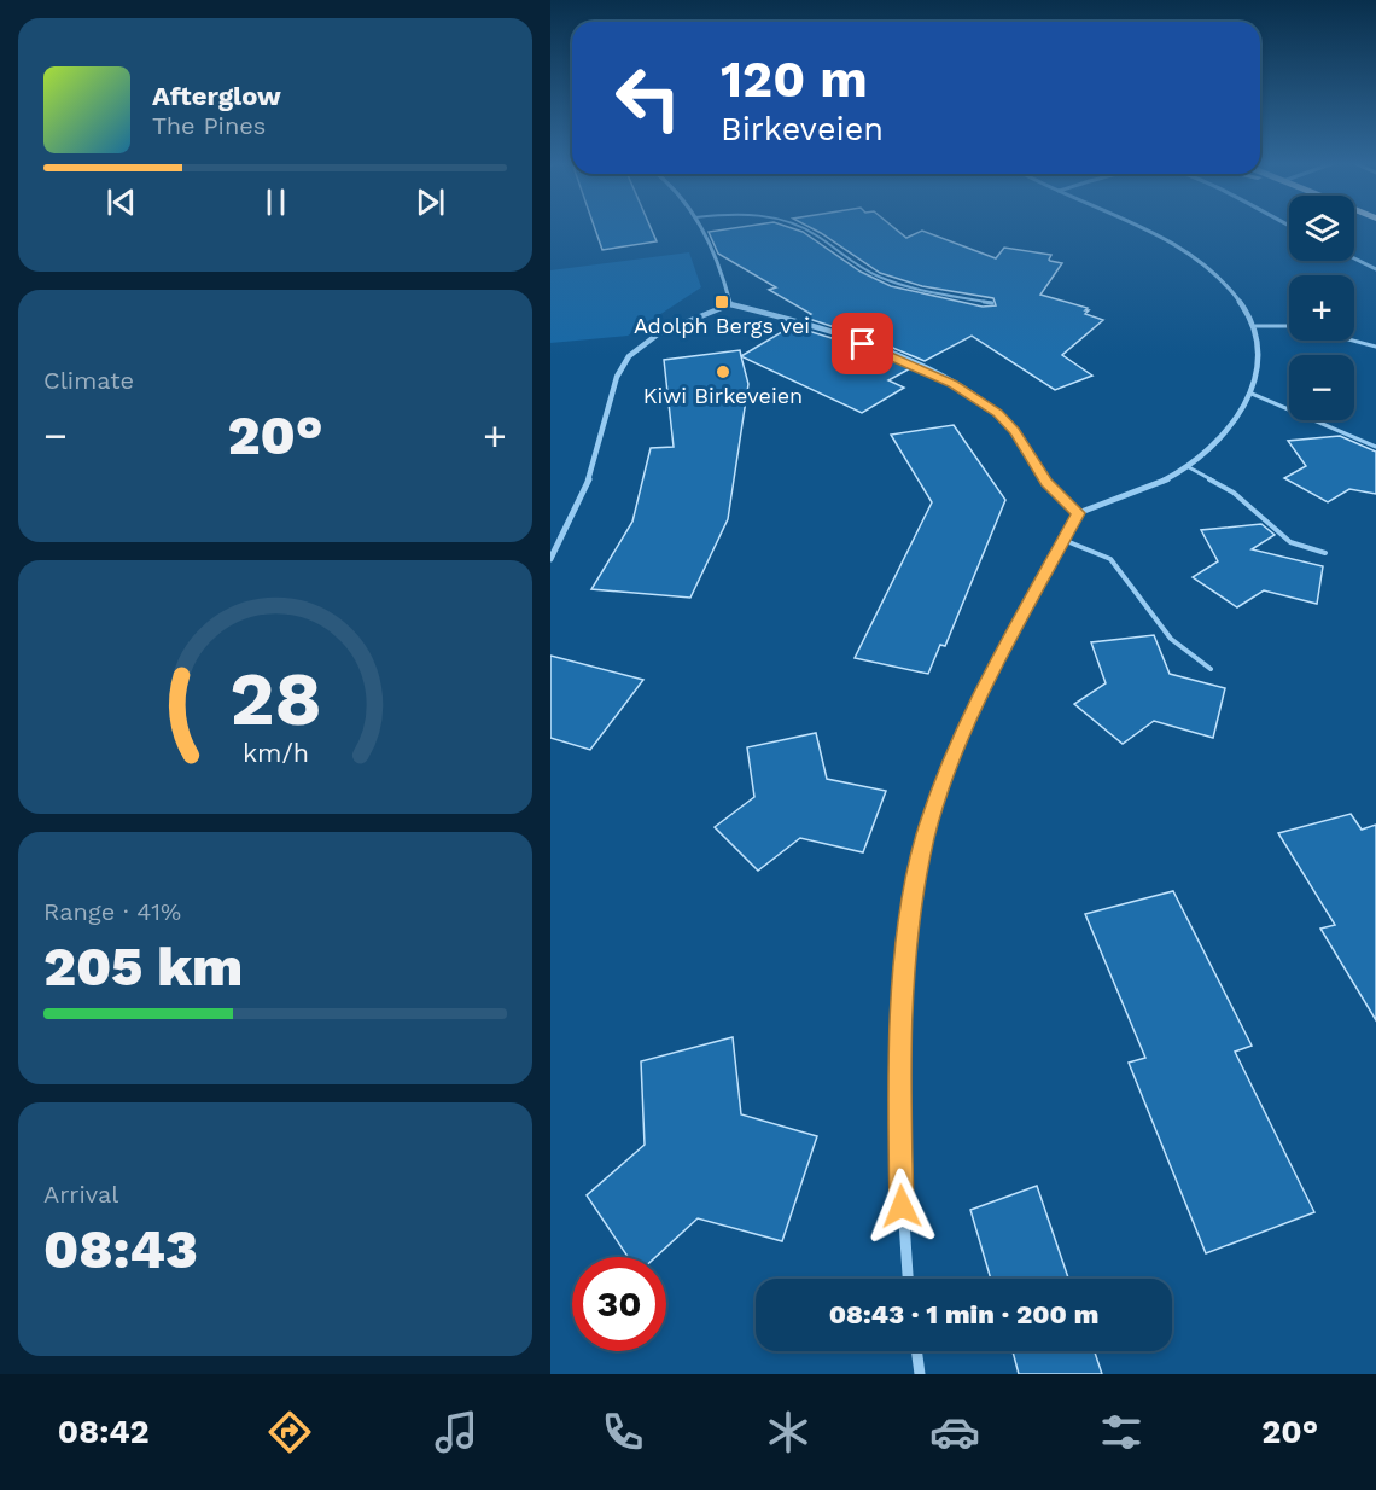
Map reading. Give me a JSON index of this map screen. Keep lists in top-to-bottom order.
{
  "places": {
    "transit": ["Adolph Bergs vei"],
    "other": ["Kiwi Birkeveien"]
  },
  "page": {
    "turn": ["120 m", "Birkeveien"],
    "song": ["Afterglow", "The Pines"],
    "map_buttons": ["+", "−"],
    "tile": [
      "Climate",
      ["Range · 41%", "205 km"],
      ["Arrival", "08:43"]
    ],
    "heat": ["−", "20°", "+"],
    "limit": "30",
    "trip": "08:43 · 1 min · 200 m",
    "tabs": ["08:42", "20°"],
    "gauge": ["28", "km/h"]
  }
}
